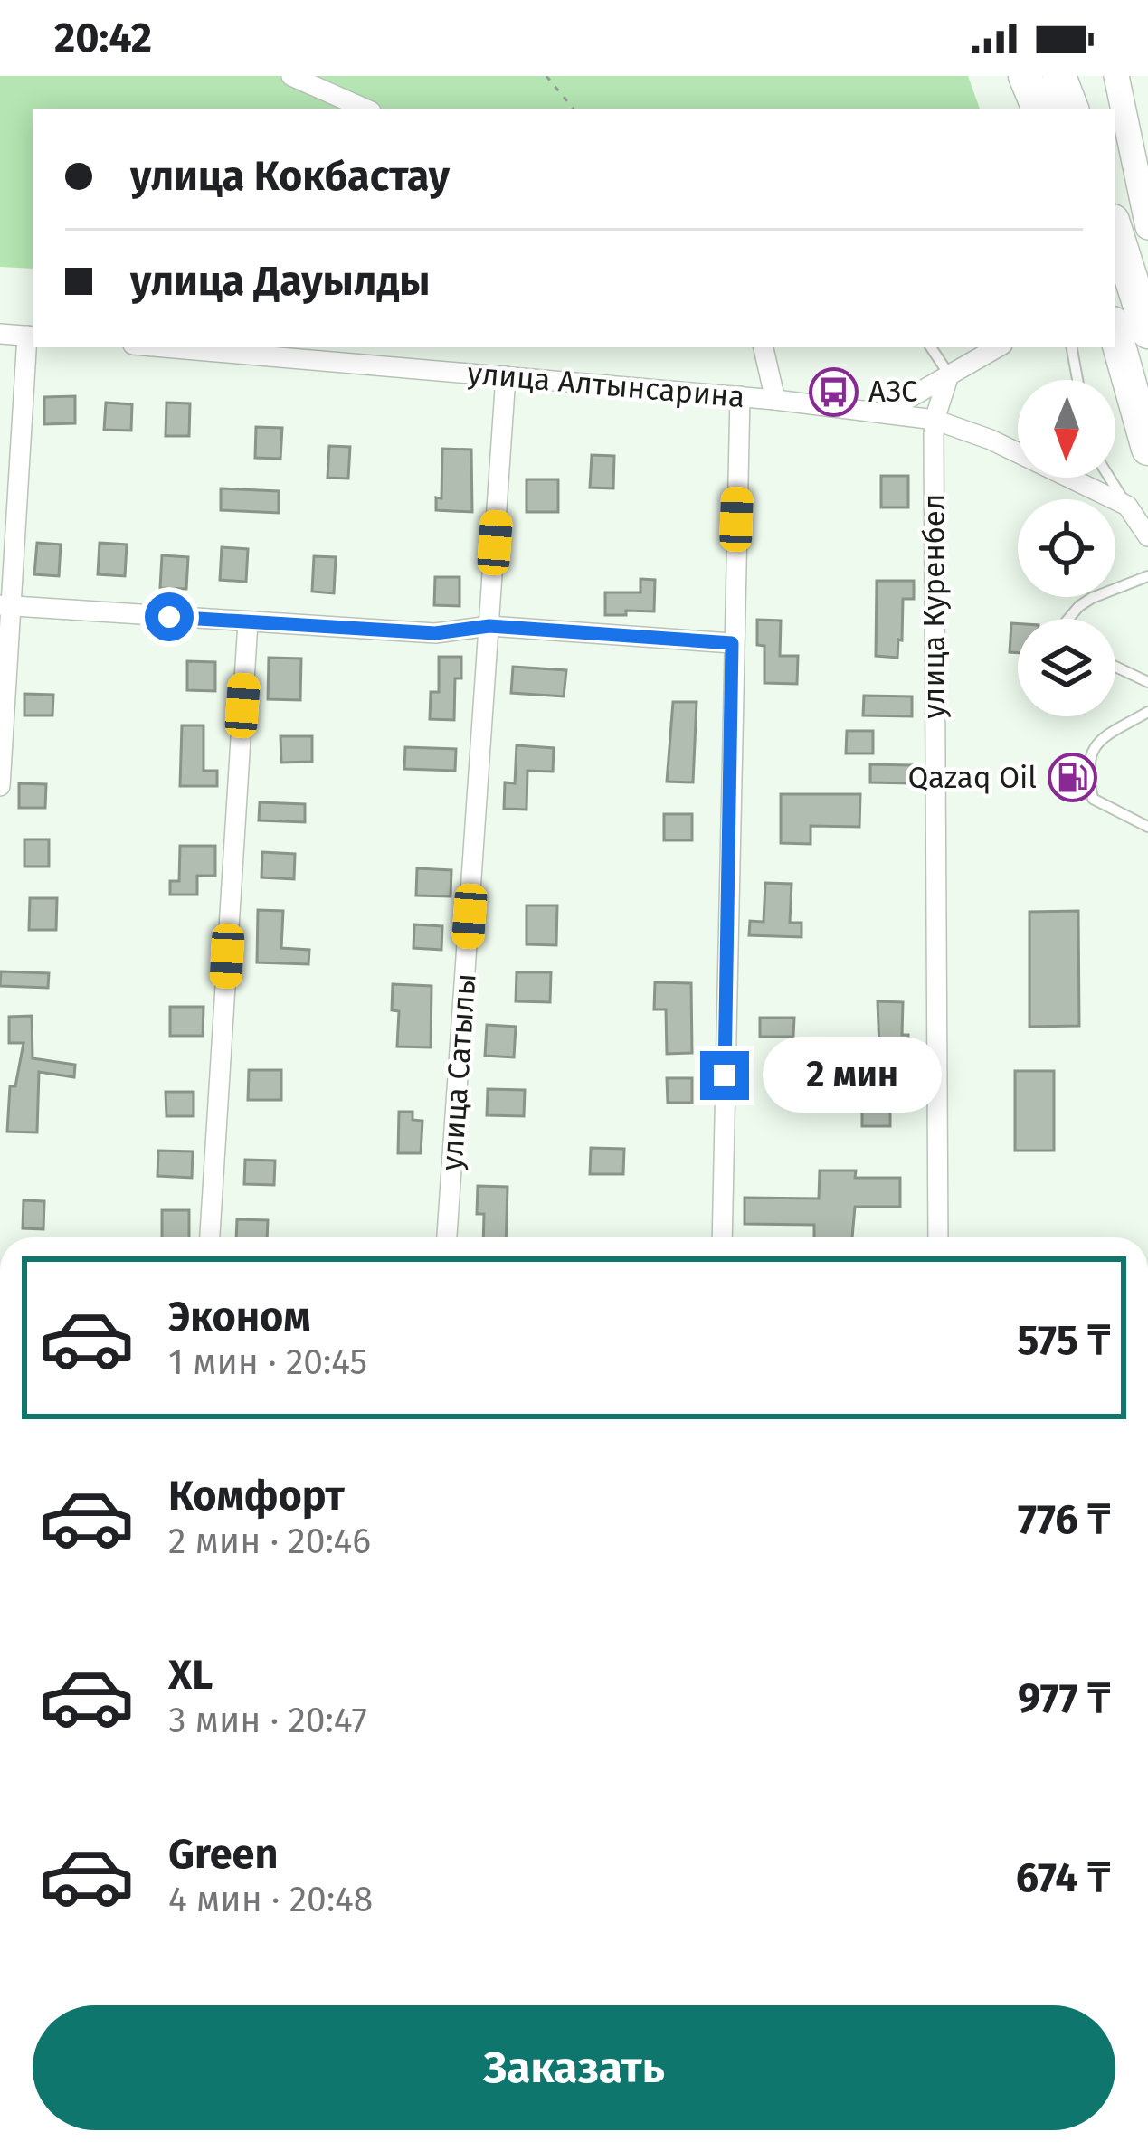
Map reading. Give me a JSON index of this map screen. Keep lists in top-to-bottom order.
{
  "streets": {
    "street": ["улица Алтынсарина", "улица Куренбел", "улица Сатылы"]
  },
  "crossings": [
    ["улица Алтынсарина", "улица Куренбел"],
    ["улица Алтынсарина", "улица Сатылы"]
  ],
  "places": {
    "bus stop": ["АЗС"],
    "fuel station": ["Qazaq Oil"]
  },
  "north": "bottom",
  "page": {
    "status": "20:42",
    "banner": ["улица Кокбастау", "улица Дауылды"],
    "bubble": "2 мин",
    "list": [
      {
        "name": "Эконом",
        "note": "1 мин · 20:45",
        "value": "575 ₸"
      },
      {
        "name": "Комфорт",
        "note": "2 мин · 20:46",
        "value": "776 ₸"
      },
      {
        "name": "XL",
        "note": "3 мин · 20:47",
        "value": "977 ₸"
      },
      {
        "name": "Green",
        "note": "4 мин · 20:48",
        "value": "674 ₸"
      }
    ],
    "buttons": "Заказать"
  }
}
